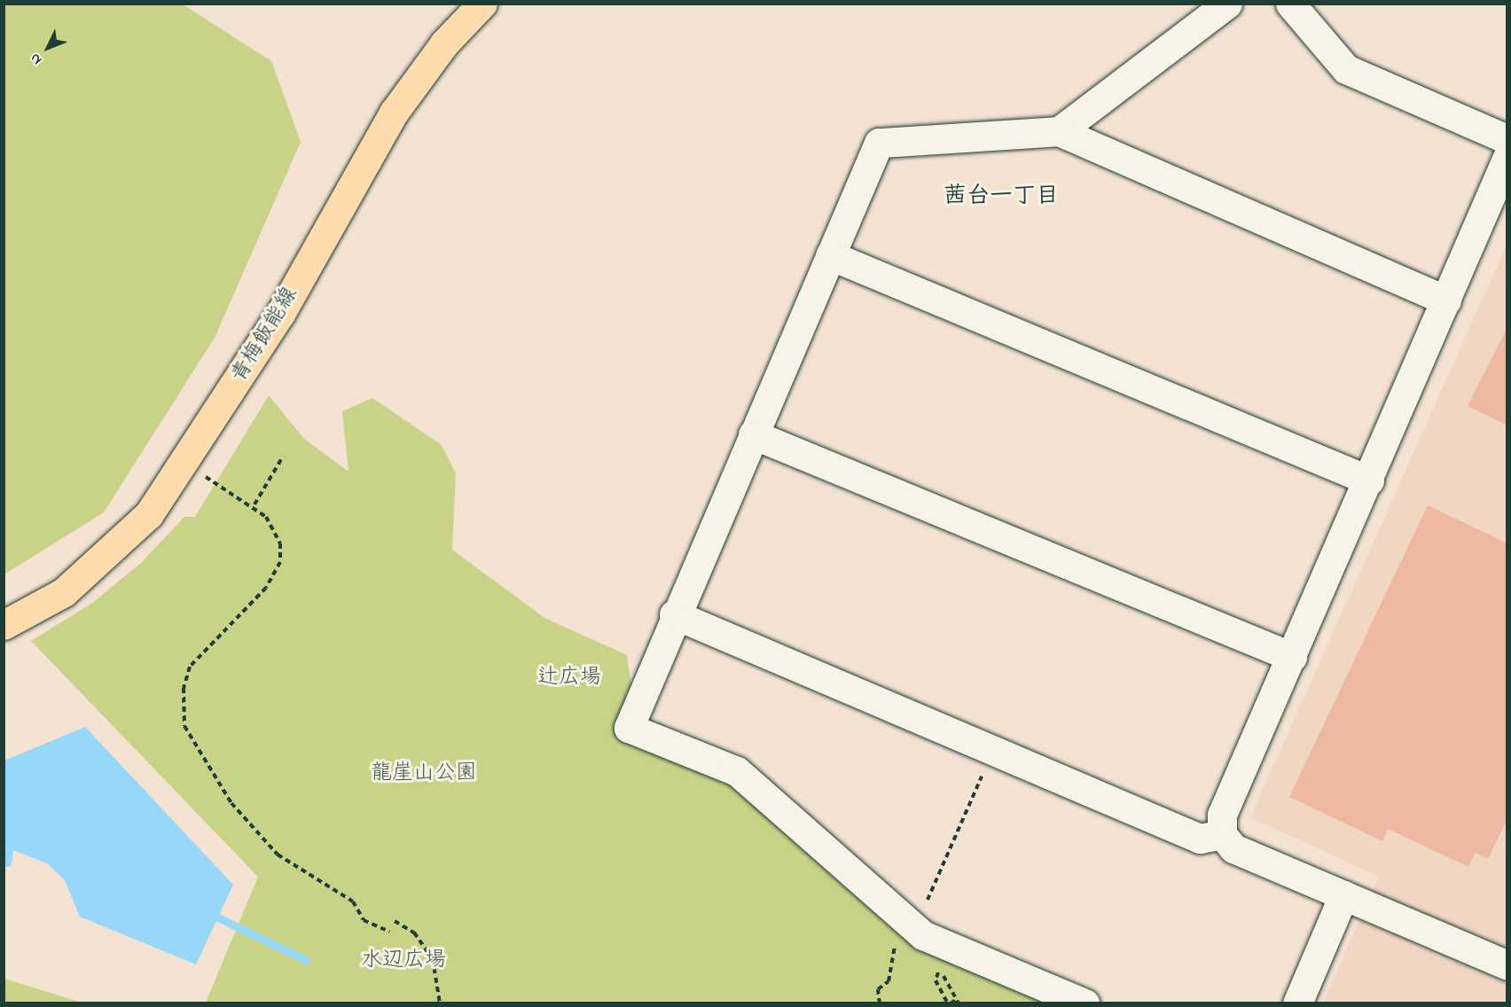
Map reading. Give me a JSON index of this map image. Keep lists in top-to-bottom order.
{
  "streets": {
    "main road": ["青梅飯能線"]
  },
  "districts": ["茜台一丁目"],
  "parks": ["辻広場", "龍崖山公園", "水辺広場"],
  "north": "bottom left"
}
